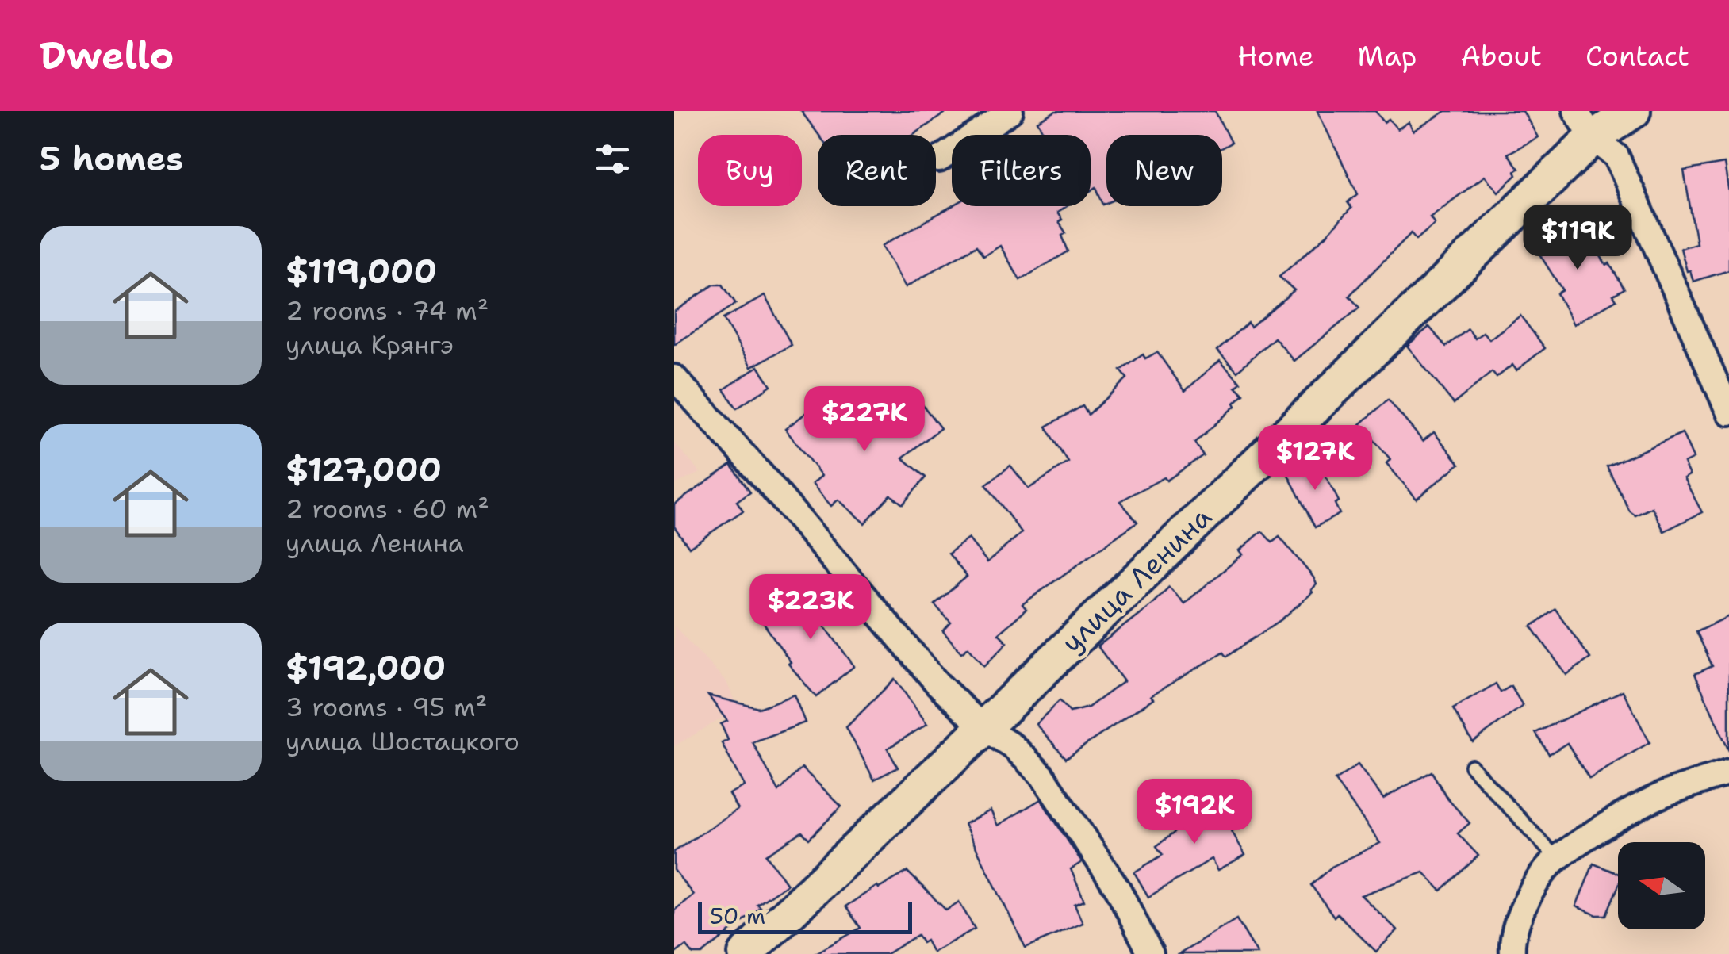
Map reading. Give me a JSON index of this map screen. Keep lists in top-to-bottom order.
{
  "streets": {
    "street": ["улица Ленина"]
  },
  "scale_bar": "50 m",
  "north": "left",
  "page": {
    "header": "Dwello",
    "nav": [
      "Home",
      "Map",
      "About",
      "Contact"
    ],
    "heading": "5 homes",
    "chip": [
      "Buy",
      "Rent",
      "Filters",
      "New"
    ],
    "price": [
      "$119K",
      "$227K",
      "$127K",
      "$223K",
      "$192K"
    ],
    "list": [
      {
        "name": "$119,000",
        "note": "2 rooms · 74 m² · улица Крянгэ"
      },
      {
        "name": "$127,000",
        "note": "2 rooms · 60 m² · улица Ленина"
      },
      {
        "name": "$192,000",
        "note": "3 rooms · 95 m² · улица Шостацкого"
      }
    ],
    "scale": "50 m"
  }
}
